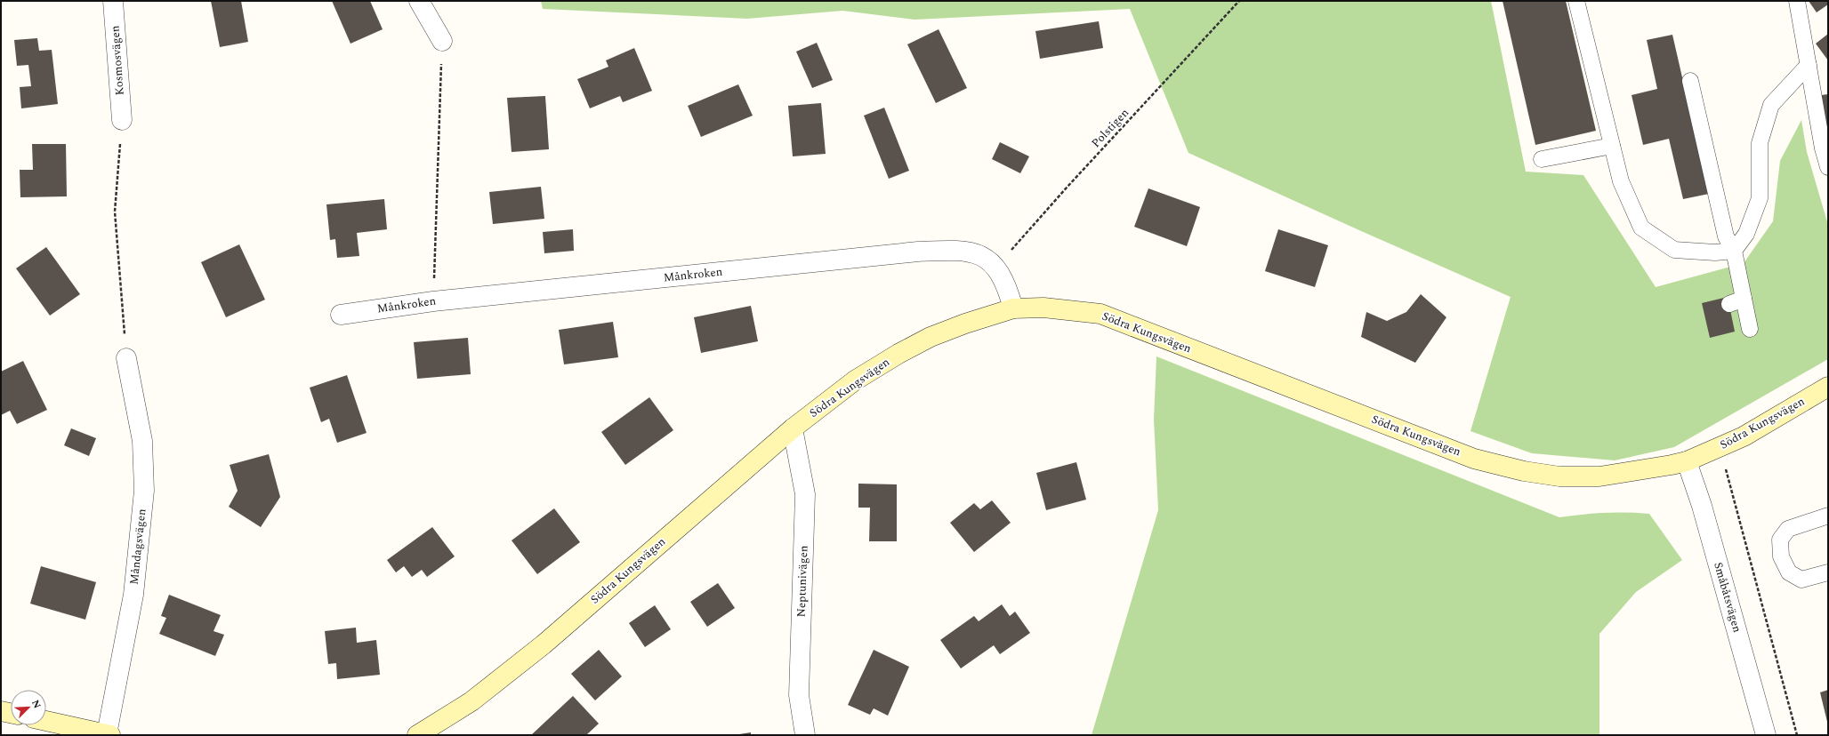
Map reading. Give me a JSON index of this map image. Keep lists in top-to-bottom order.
{
  "streets": {
    "street": [
      "Kosmosvägen",
      "Månkroken",
      "Södra Kungsvägen",
      "Måndagsvägen",
      "Neptunivägen",
      "Småbåtsvägen"
    ],
    "path": ["Polstigen"]
  },
  "crossings": [
    ["Polstigen", "Månkroken"],
    ["Månkroken", "Södra Kungsvägen"],
    ["Södra Kungsvägen", "Neptunivägen"],
    ["Södra Kungsvägen", "Småbåtsvägen"]
  ],
  "north": "top right"
}
